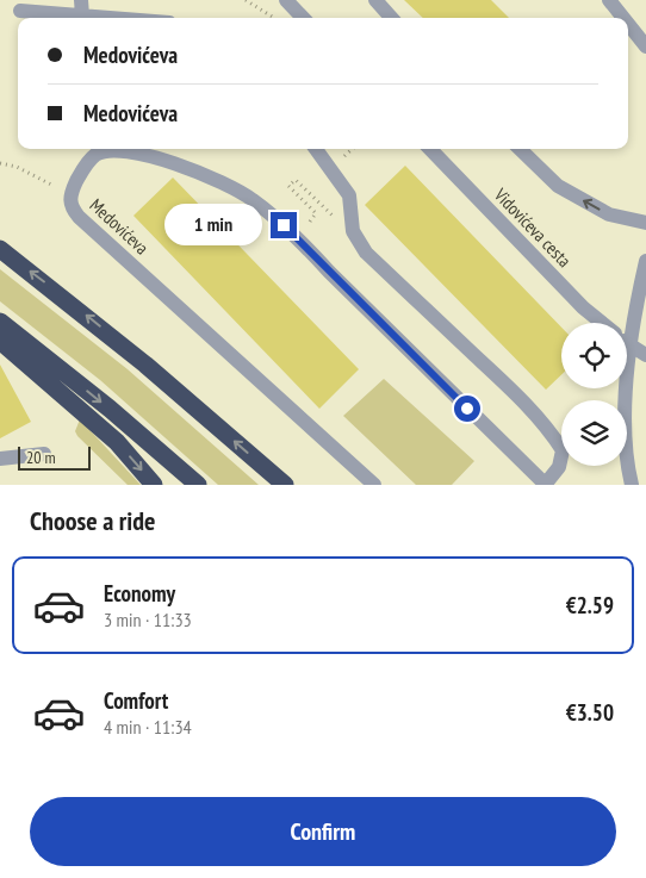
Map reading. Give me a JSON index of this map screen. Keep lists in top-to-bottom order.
{
  "streets": {
    "street": ["Medovićeva", "Vidovićeva cesta"]
  },
  "scale_bar": "20 m",
  "page": {
    "banner": ["Medovićeva", "Medovićeva"],
    "bubble": "1 min",
    "scale": "20 m",
    "heading": "Choose a ride",
    "list": [
      {
        "name": "Economy",
        "note": "3 min · 11:33",
        "value": "€2.59"
      },
      {
        "name": "Comfort",
        "note": "4 min · 11:34",
        "value": "€3.50"
      }
    ],
    "buttons": "Confirm"
  }
}
